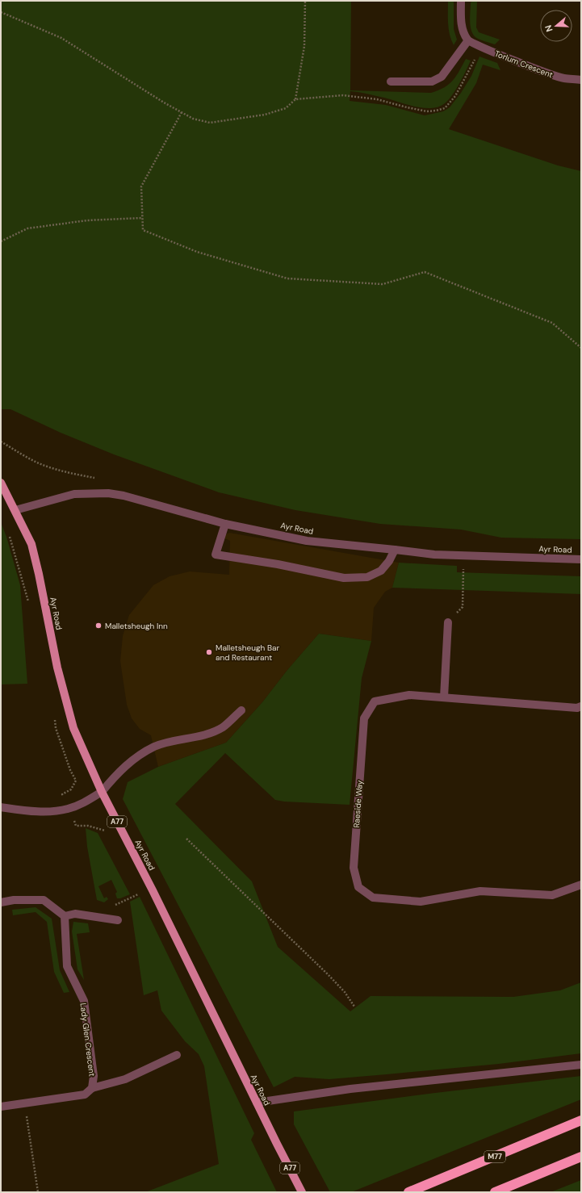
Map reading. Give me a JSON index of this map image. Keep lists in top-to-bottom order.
{
  "streets": {
    "highway": ["M77"],
    "main road": ["Ayr Road", "A77"],
    "street": ["Torlum Crescent", "Raeside Way", "Lady Glen Crescent"]
  },
  "places": ["Malletsheugh Inn", "Malletsheugh Bar and Restaurant"],
  "north": "left"
}
